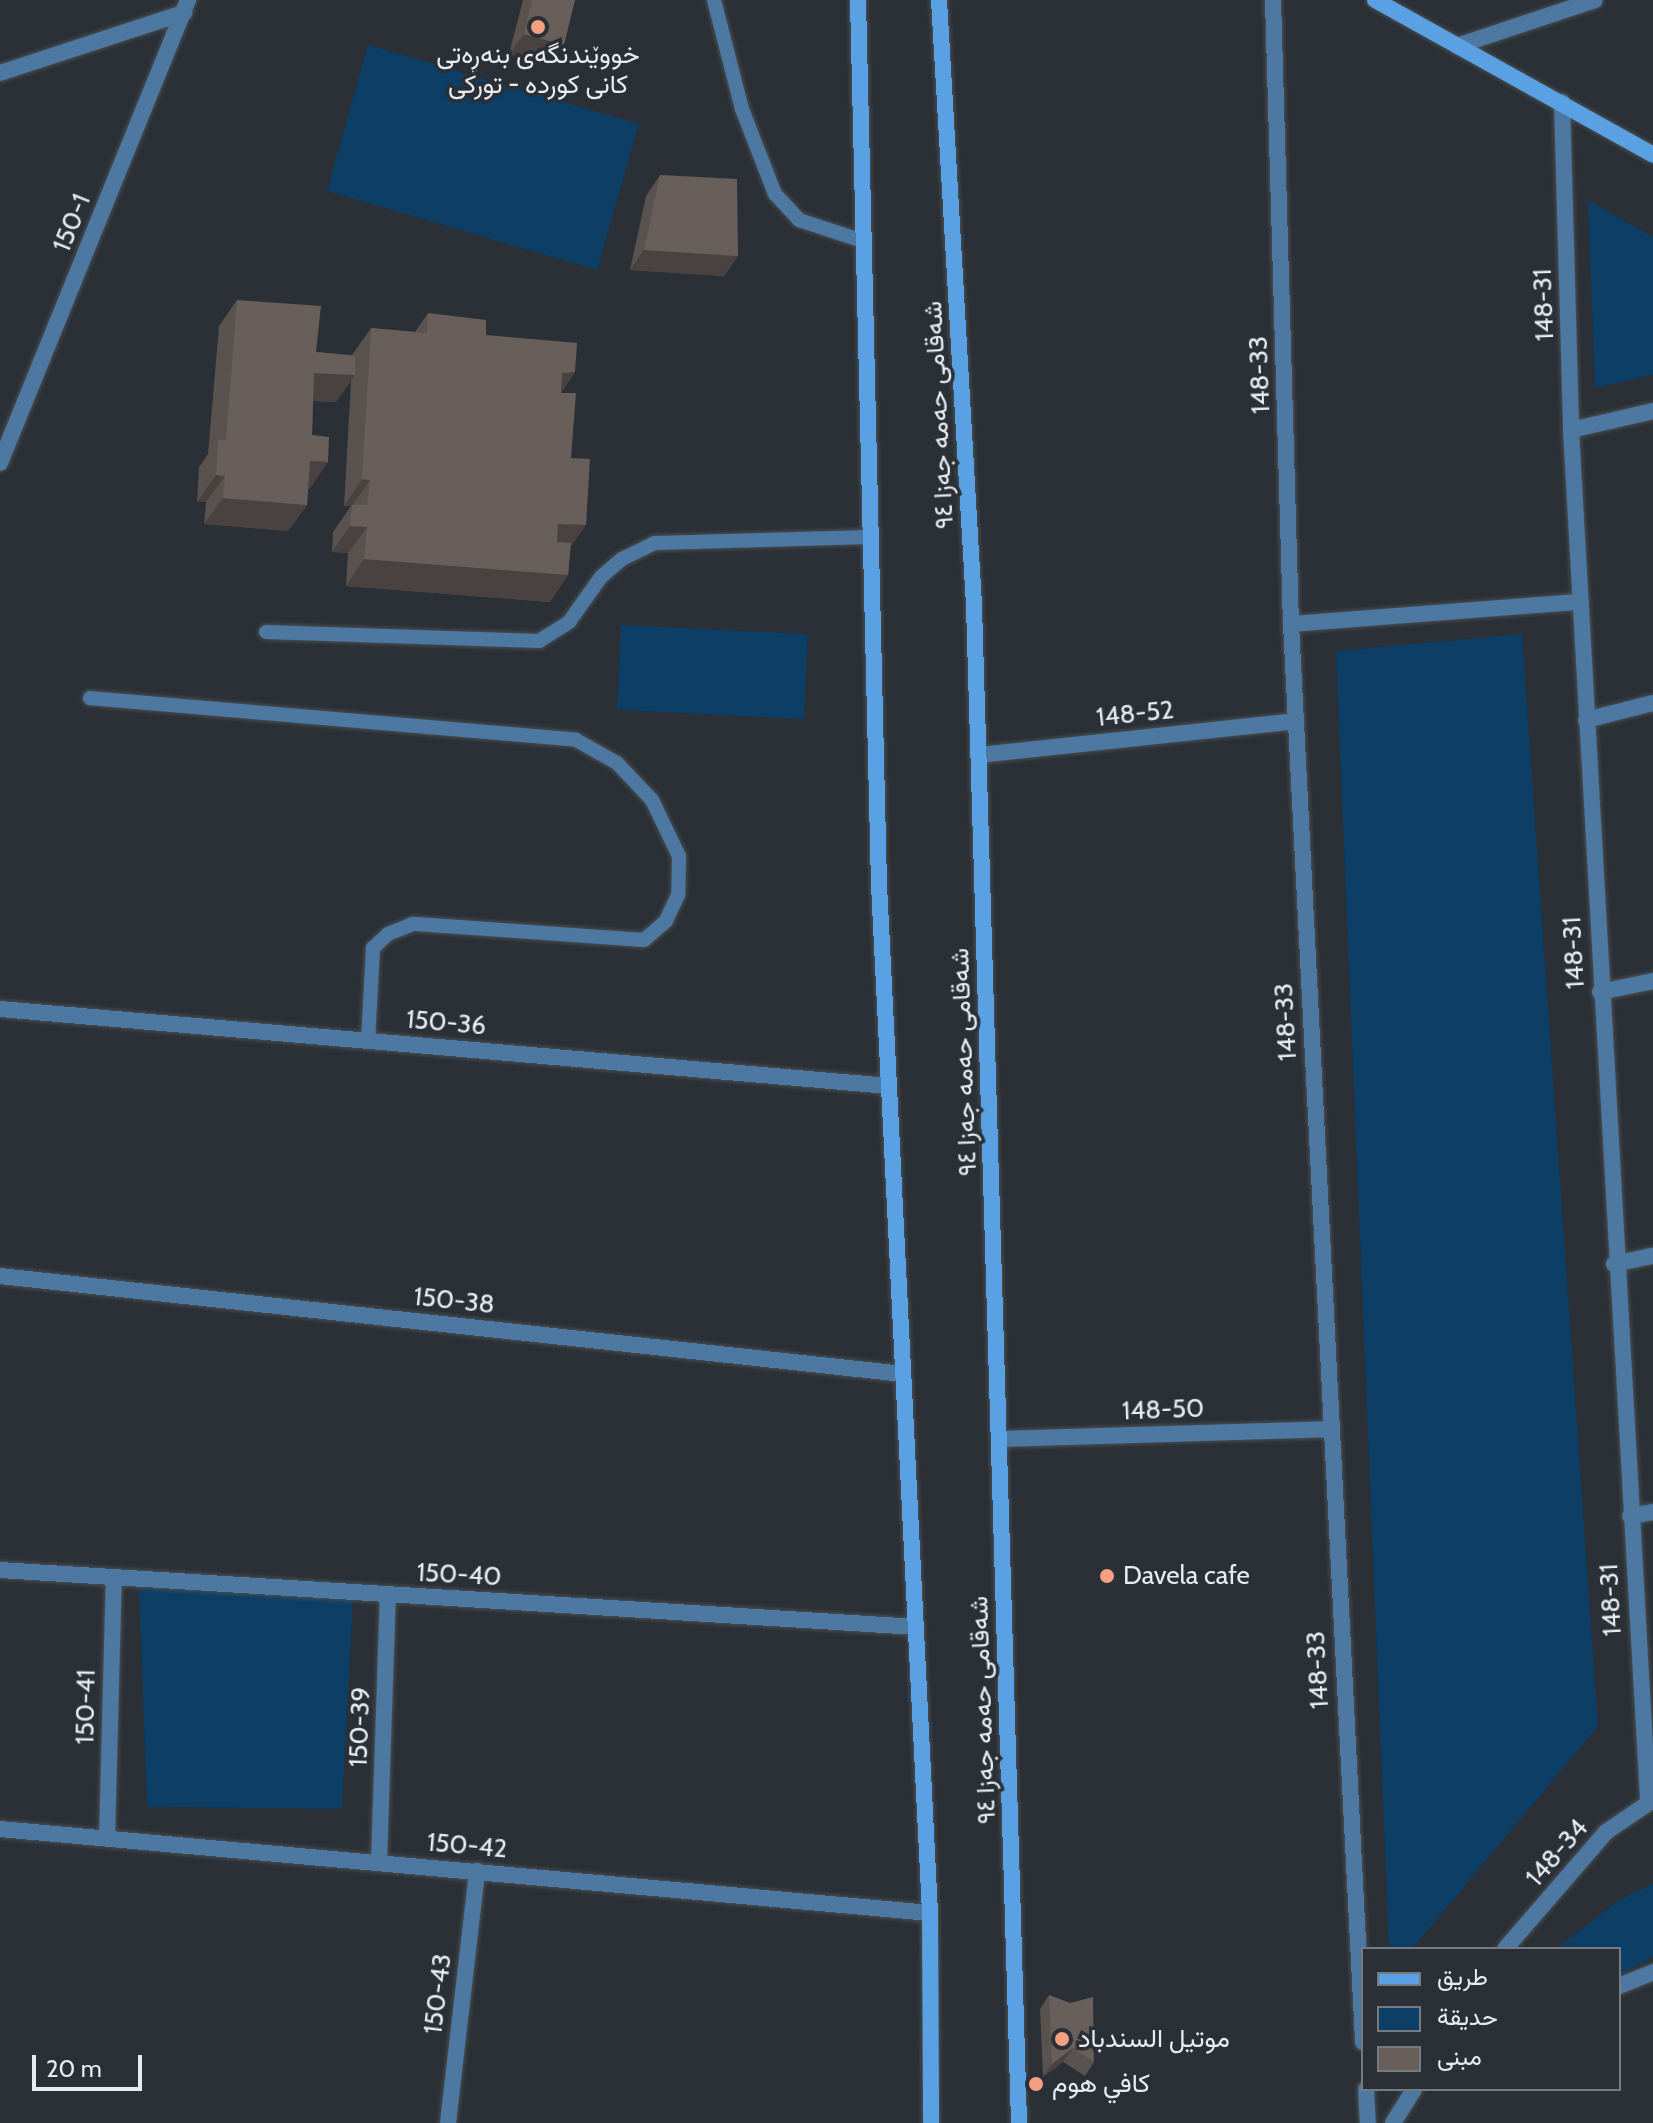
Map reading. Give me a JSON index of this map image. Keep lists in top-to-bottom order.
{
  "streets": {
    "main road": ["شەقامی حەمە جەزا ٩٤"],
    "street": [
      "150-1",
      "148-31",
      "148-33",
      "148-52",
      "150-36",
      "150-38",
      "148-50",
      "150-40",
      "150-41",
      "150-39",
      "150-42",
      "148-34",
      "150-43"
    ]
  },
  "crossings": [
    ["148-31", "148-34"],
    ["148-33", "148-52"],
    ["148-33", "148-50"],
    ["شەقامی حەمە جەزا ٩٤", "148-52"],
    ["شەقامی حەمە جەزا ٩٤", "148-50"],
    ["150-40", "150-41"],
    ["150-40", "150-39"],
    ["150-41", "150-42"],
    ["150-39", "150-42"],
    ["150-42", "150-43"]
  ],
  "places": [
    "خووێندنگەی بنەڕەتی کانی کوردە - تورکی",
    "Davela cafe",
    "موتيل السندباد",
    "كافي هوم"
  ],
  "legend": ["طريق", "حديقة", "مبنى"],
  "scale_bar": "20 m"
}
